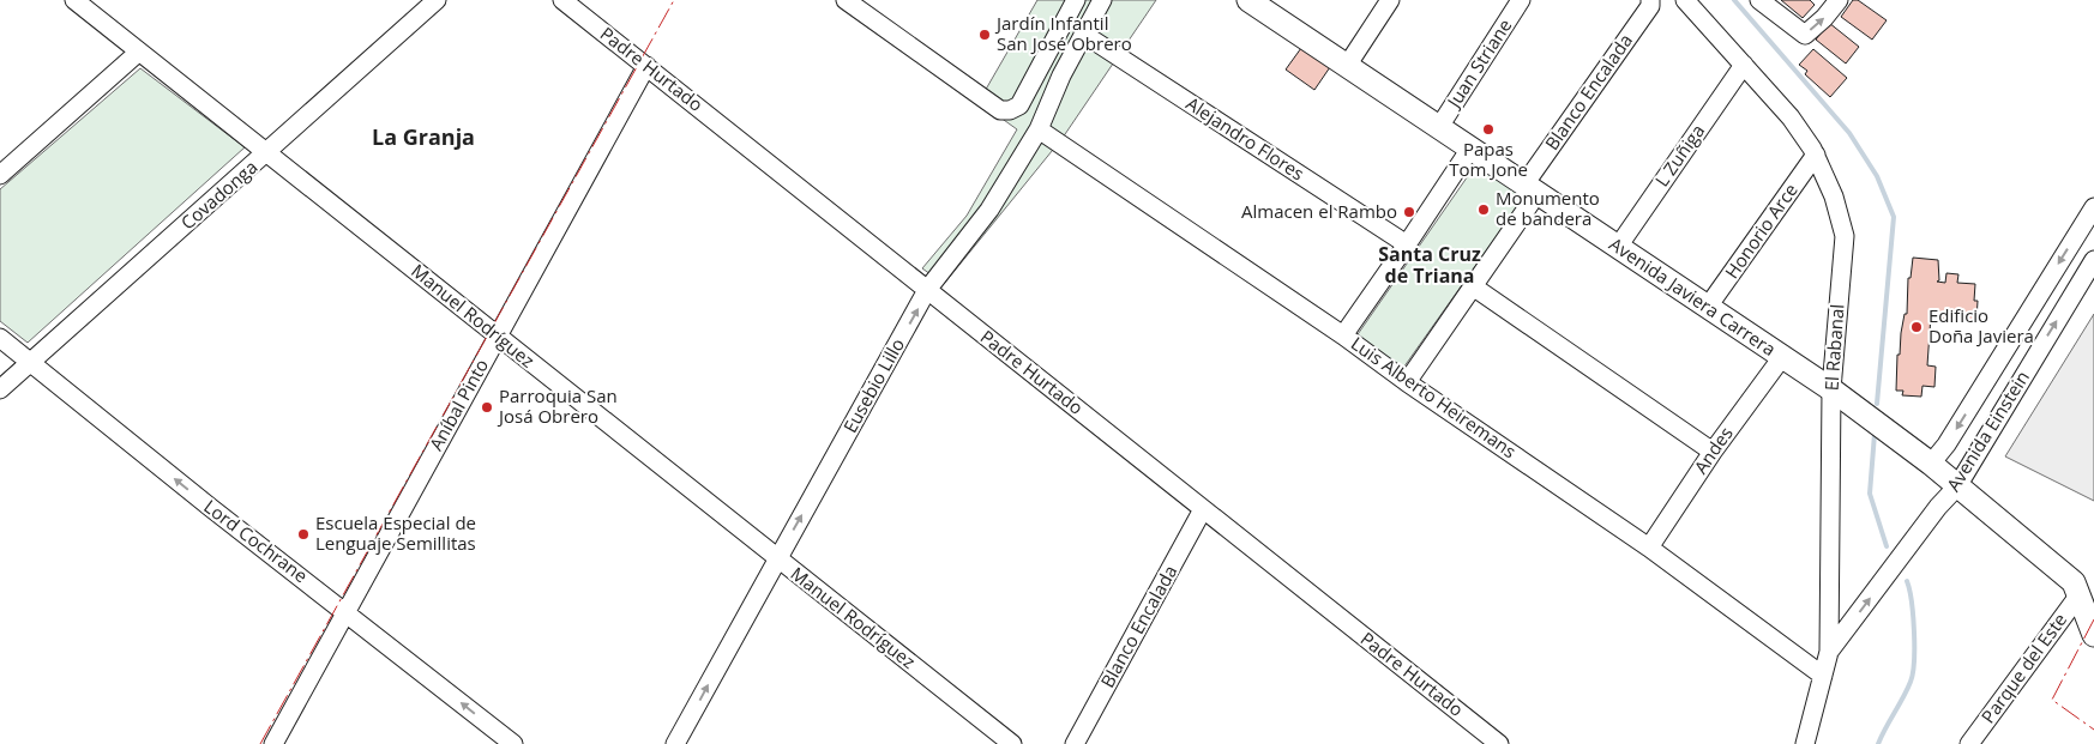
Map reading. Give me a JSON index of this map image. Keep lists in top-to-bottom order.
{
  "streets": {
    "main road": ["Avenida Javiera Carrera"],
    "street": [
      "Juan Striane",
      "Padre Hurtado",
      "Blanco Encalada",
      "Alejandro Flores",
      "L Zuñiga",
      "Covadonga",
      "Honorio Arce",
      "Manuel Rodríguez",
      "El Rabanal",
      "Eusebio Lillo",
      "Luis Alberto Heiremans",
      "Aníbal Pinto",
      "Avenida Einstein",
      "Andes",
      "Lord Cochrane",
      "Parque del Este"
    ]
  },
  "crossings": [
    ["Juan Striane", "Avenida Javiera Carrera"],
    ["Padre Hurtado", "Blanco Encalada"],
    ["Padre Hurtado", "Eusebio Lillo"],
    ["Padre Hurtado", "Aníbal Pinto"],
    ["Blanco Encalada", "Avenida Javiera Carrera"],
    ["Blanco Encalada", "Luis Alberto Heiremans"],
    ["Alejandro Flores", "Eusebio Lillo"],
    ["L Zuñiga", "Avenida Javiera Carrera"],
    ["L Zuñiga", "El Rabanal"],
    ["Covadonga", "Manuel Rodríguez"],
    ["Covadonga", "Lord Cochrane"],
    ["Honorio Arce", "Avenida Javiera Carrera"],
    ["Honorio Arce", "El Rabanal"],
    ["Avenida Javiera Carrera", "El Rabanal"],
    ["Avenida Javiera Carrera", "Avenida Einstein"],
    ["Avenida Javiera Carrera", "Andes"],
    ["Avenida Javiera Carrera", "Parque del Este"],
    ["Manuel Rodríguez", "Eusebio Lillo"],
    ["Manuel Rodríguez", "Aníbal Pinto"],
    ["El Rabanal", "Luis Alberto Heiremans"],
    ["El Rabanal", "Avenida Einstein"],
    ["Eusebio Lillo", "Luis Alberto Heiremans"],
    ["Luis Alberto Heiremans", "Andes"],
    ["Aníbal Pinto", "Lord Cochrane"]
  ],
  "one_way": ["Eusebio Lillo", "Lord Cochrane"],
  "districts": ["La Granja", "Santa Cruz de Triana"],
  "places": [
    "Jardín Infantil San José Obrero",
    "Papas Tom Jone",
    "Monumento de bandera",
    "Almacen el Rambo",
    "Edificio Doña Javiera",
    "Parroquia San Josá Obrero",
    "Escuela Especial de Lenguaje Semillitas"
  ]
}
